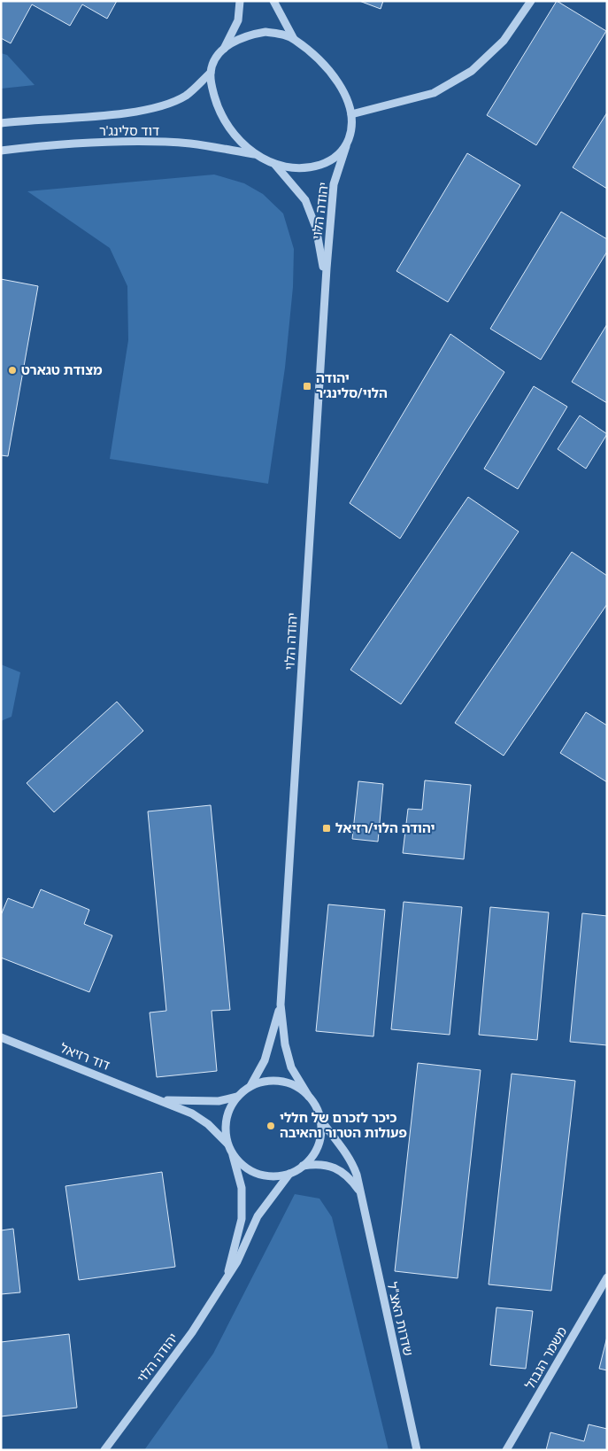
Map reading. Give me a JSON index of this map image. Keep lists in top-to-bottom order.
{
  "streets": {
    "street": [
      "דוד סלינג'ר",
      "יהודה הלוי",
      "דוד רזיאל",
      "שדרות האצ\"ל",
      "משמר הגבול"
    ]
  },
  "crossings": [
    ["דוד סלינג'ר", "יהודה הלוי"],
    ["יהודה הלוי", "דוד רזיאל"],
    ["יהודה הלוי", "שדרות האצ\"ל"],
    ["דוד רזיאל", "שדרות האצ\"ל"]
  ],
  "places": {
    "other": ["מצודת טגארט", "כיכר לזכרם של חללי פעולות הטרור והאיבה"],
    "transit": ["יהודה הלוי/סלינג׳ר", "יהודה הלוי/רזיאל"]
  }
}
